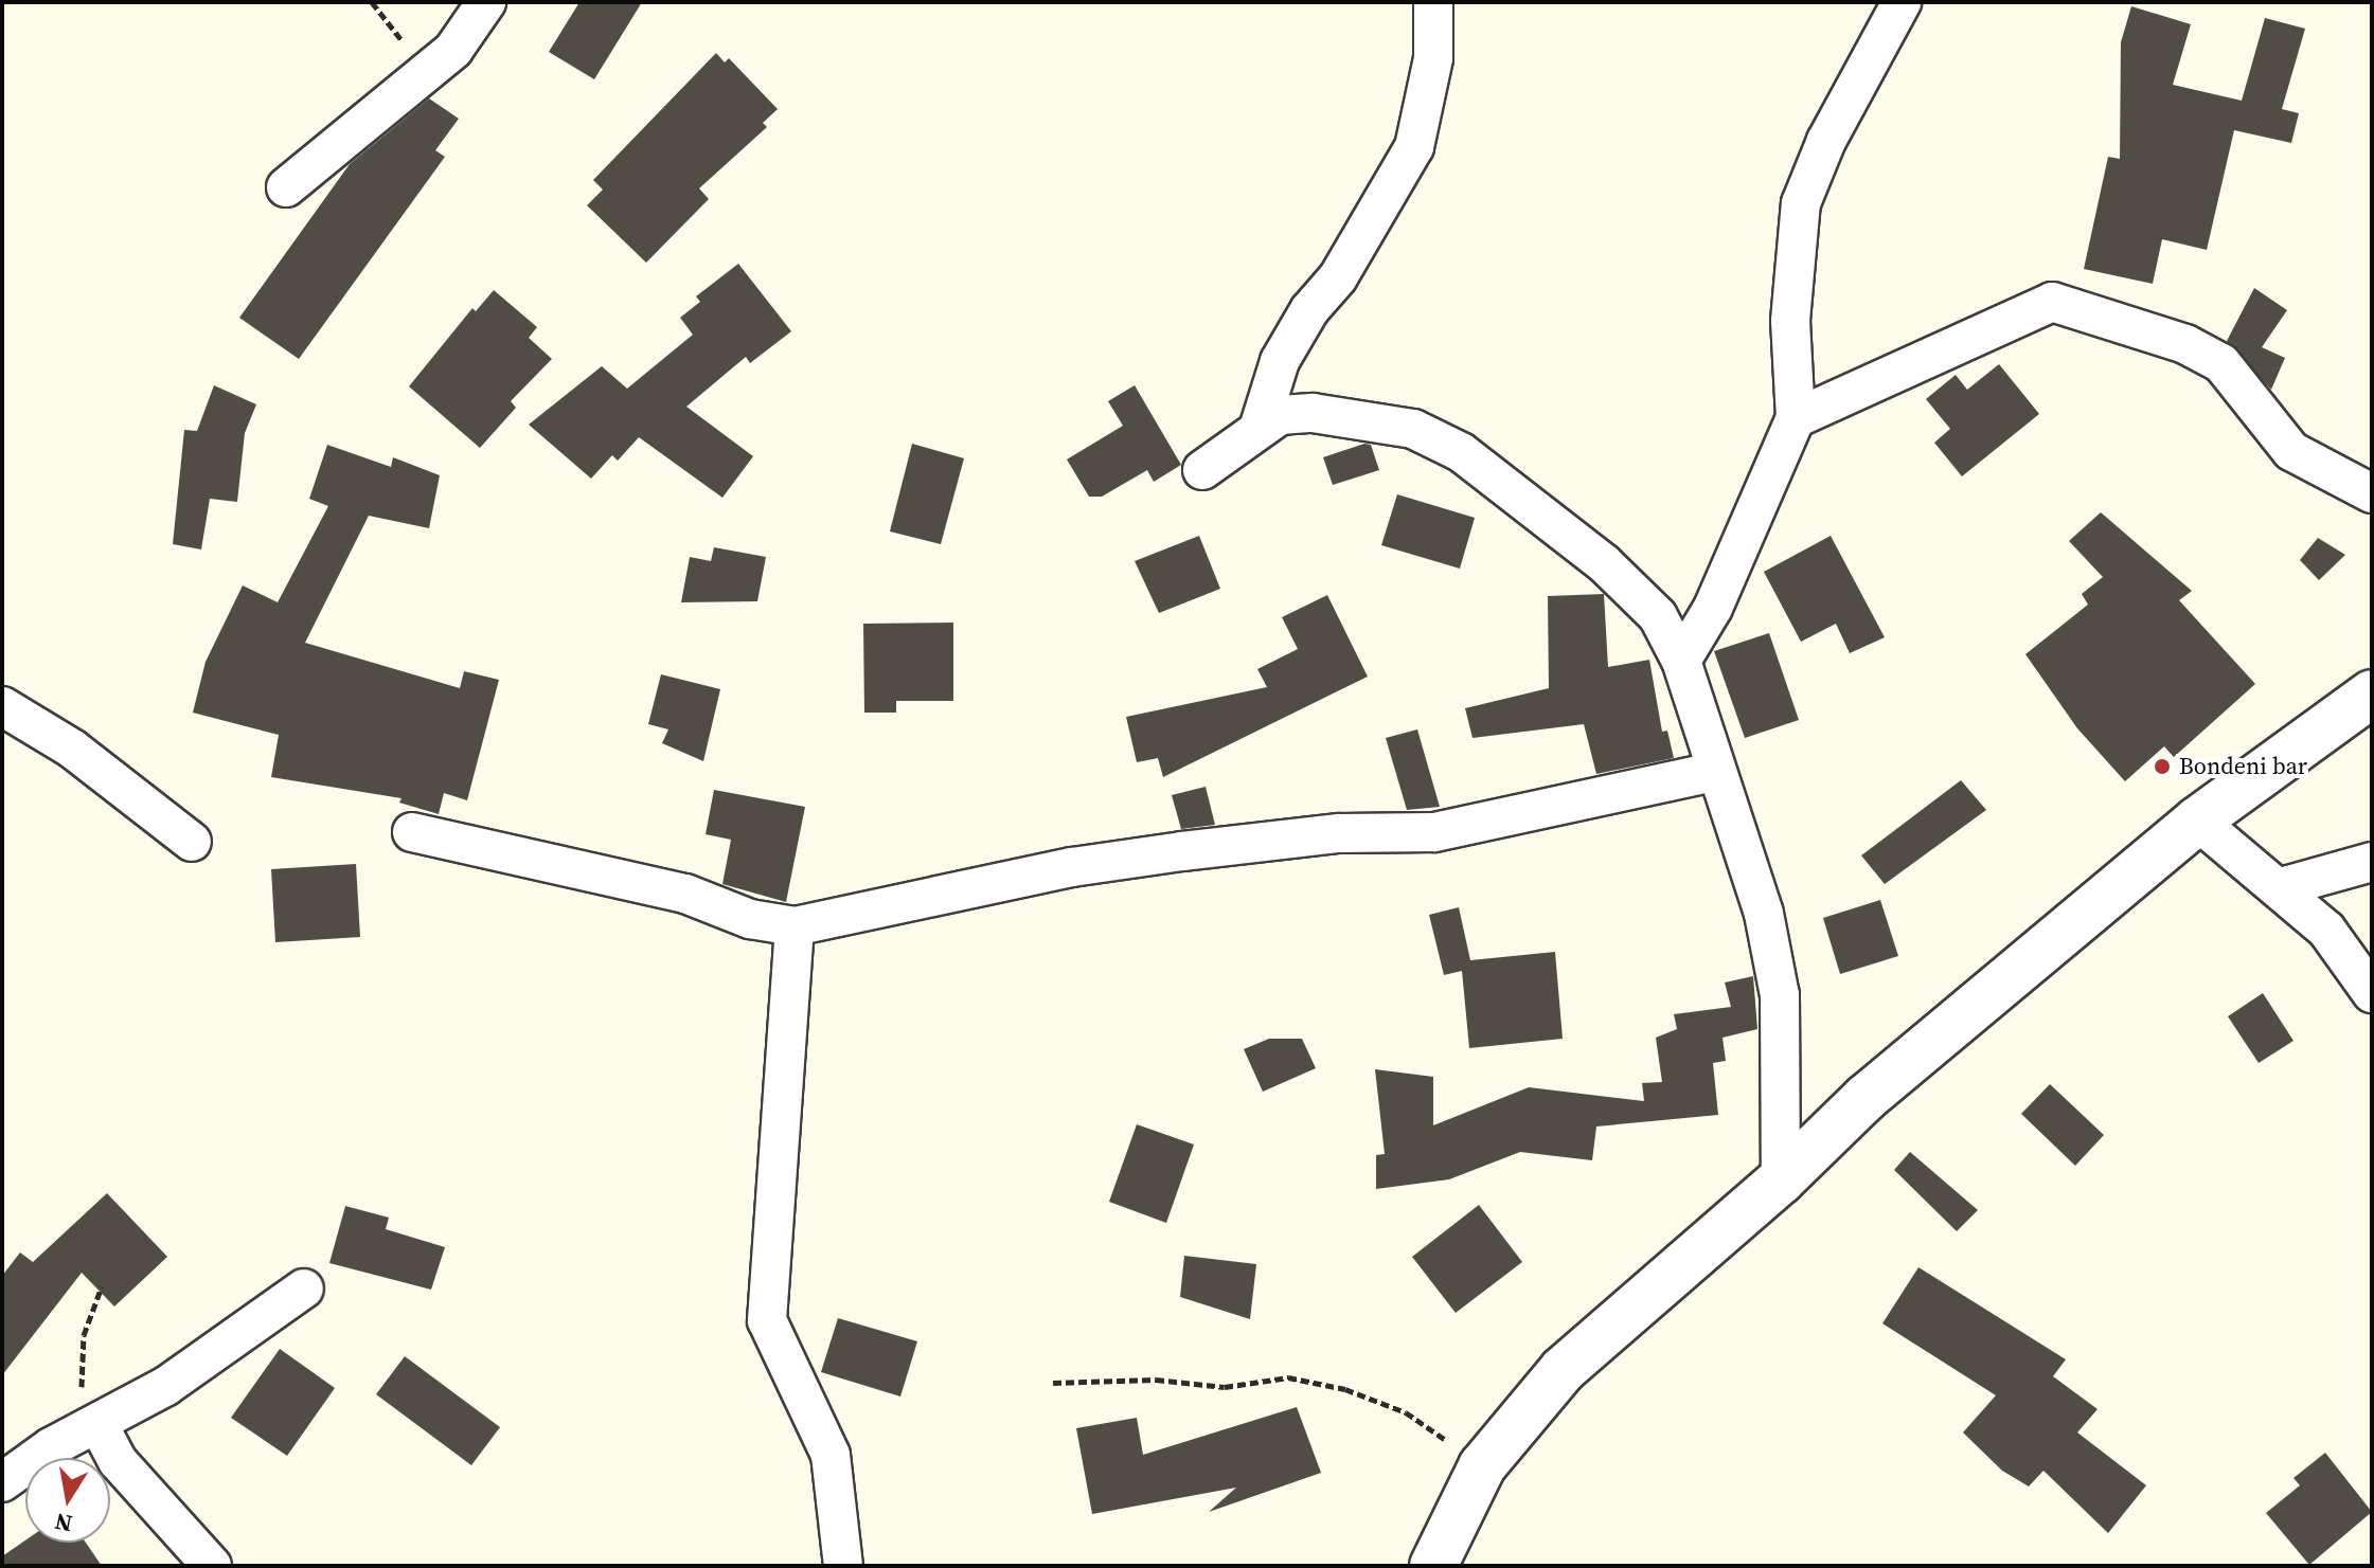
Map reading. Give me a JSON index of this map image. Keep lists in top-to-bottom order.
{
  "places": ["Bondeni bar"],
  "north": "bottom"
}
